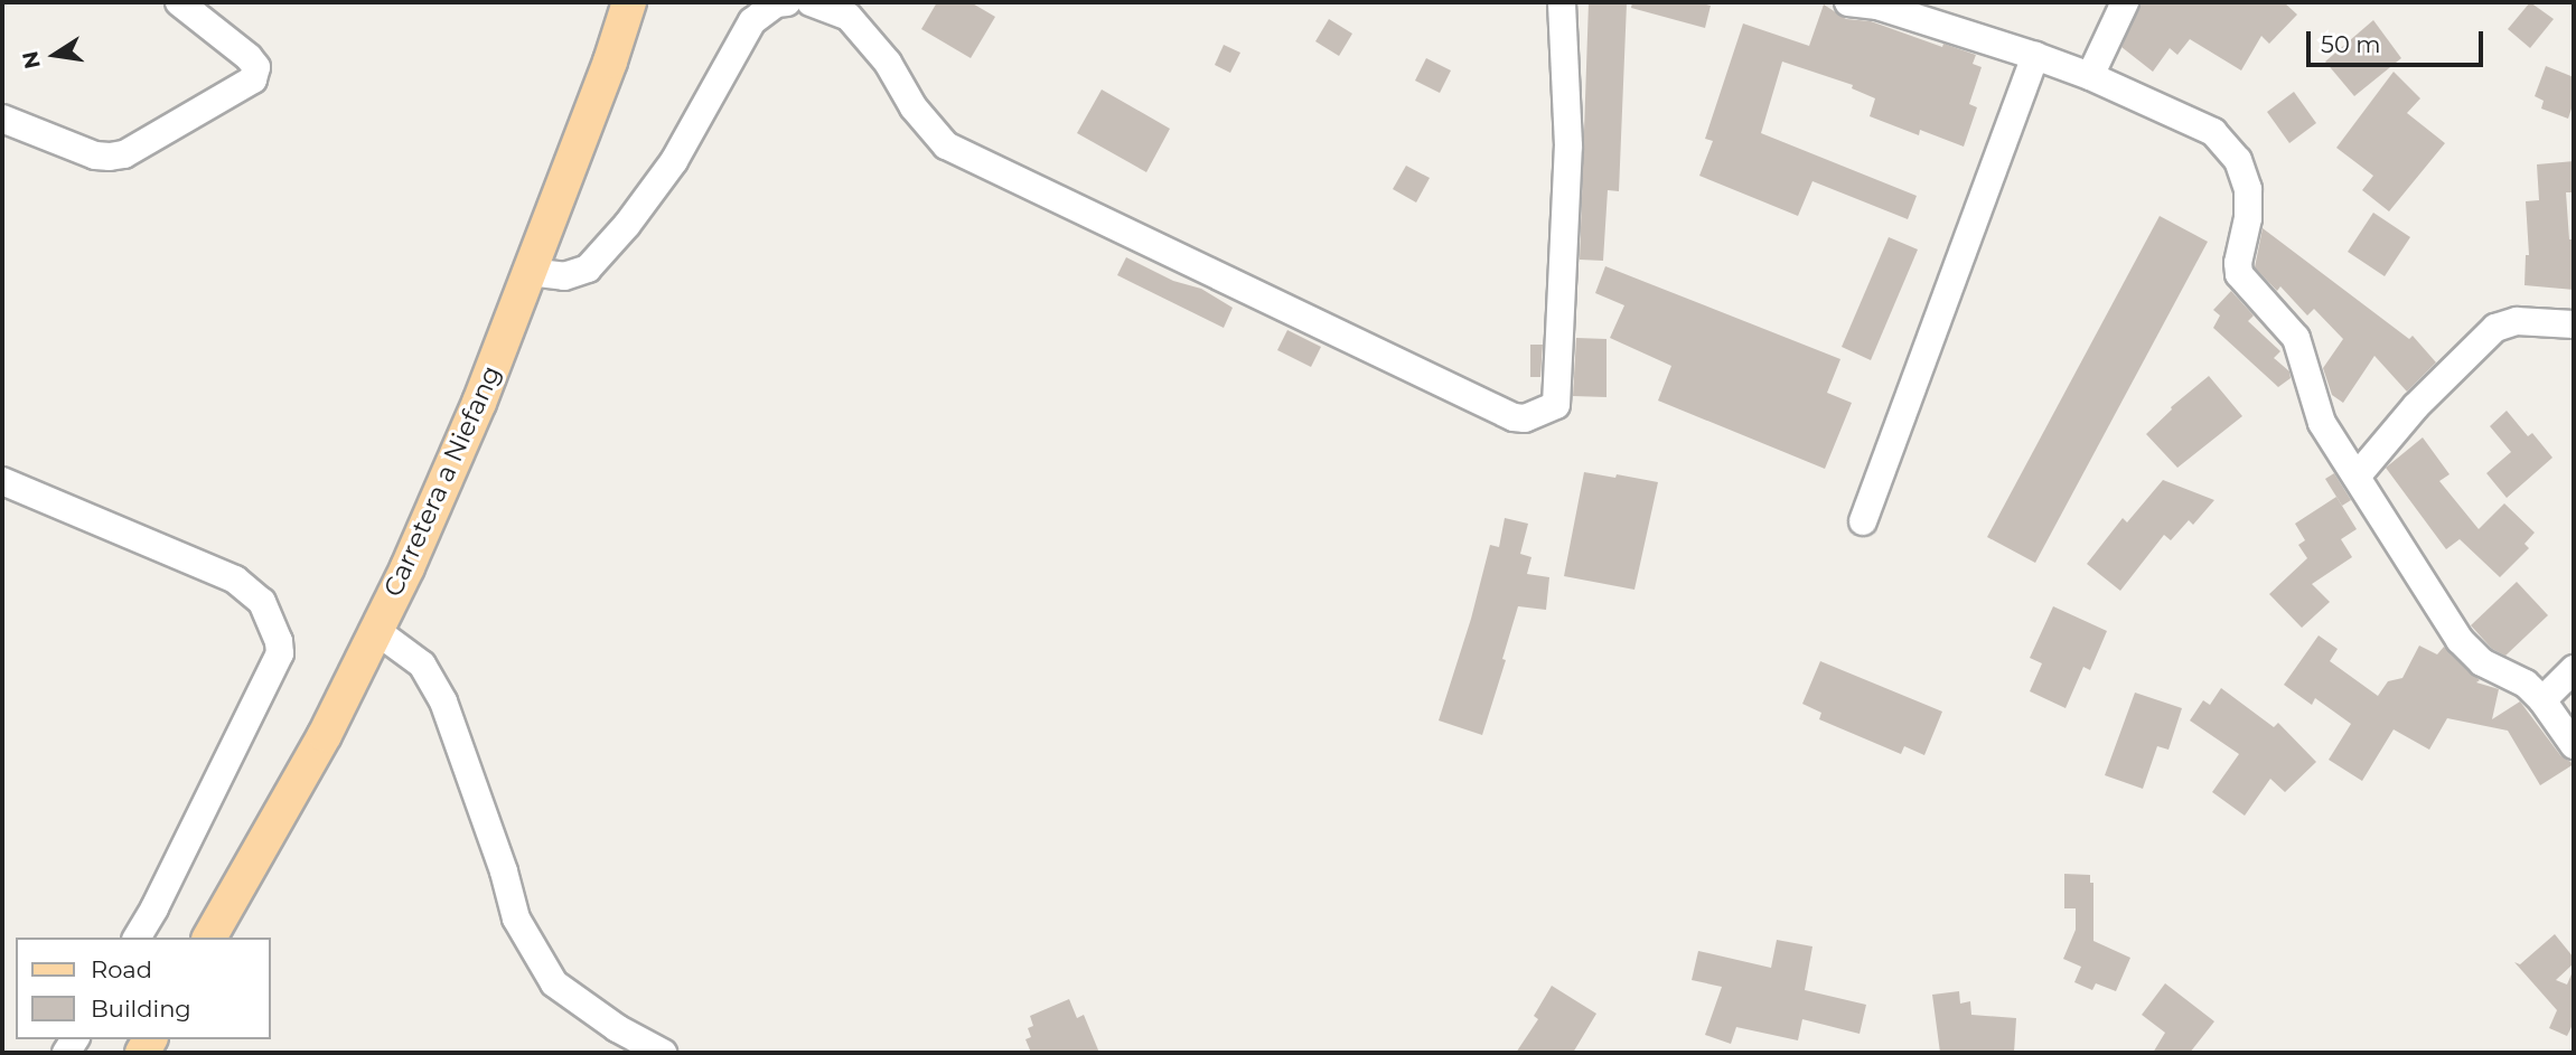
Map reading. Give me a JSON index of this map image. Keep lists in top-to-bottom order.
{
  "streets": {
    "main road": ["Carretera a Niefang"]
  },
  "legend": ["Road", "Building"],
  "scale_bar": "50 m",
  "north": "left"
}
